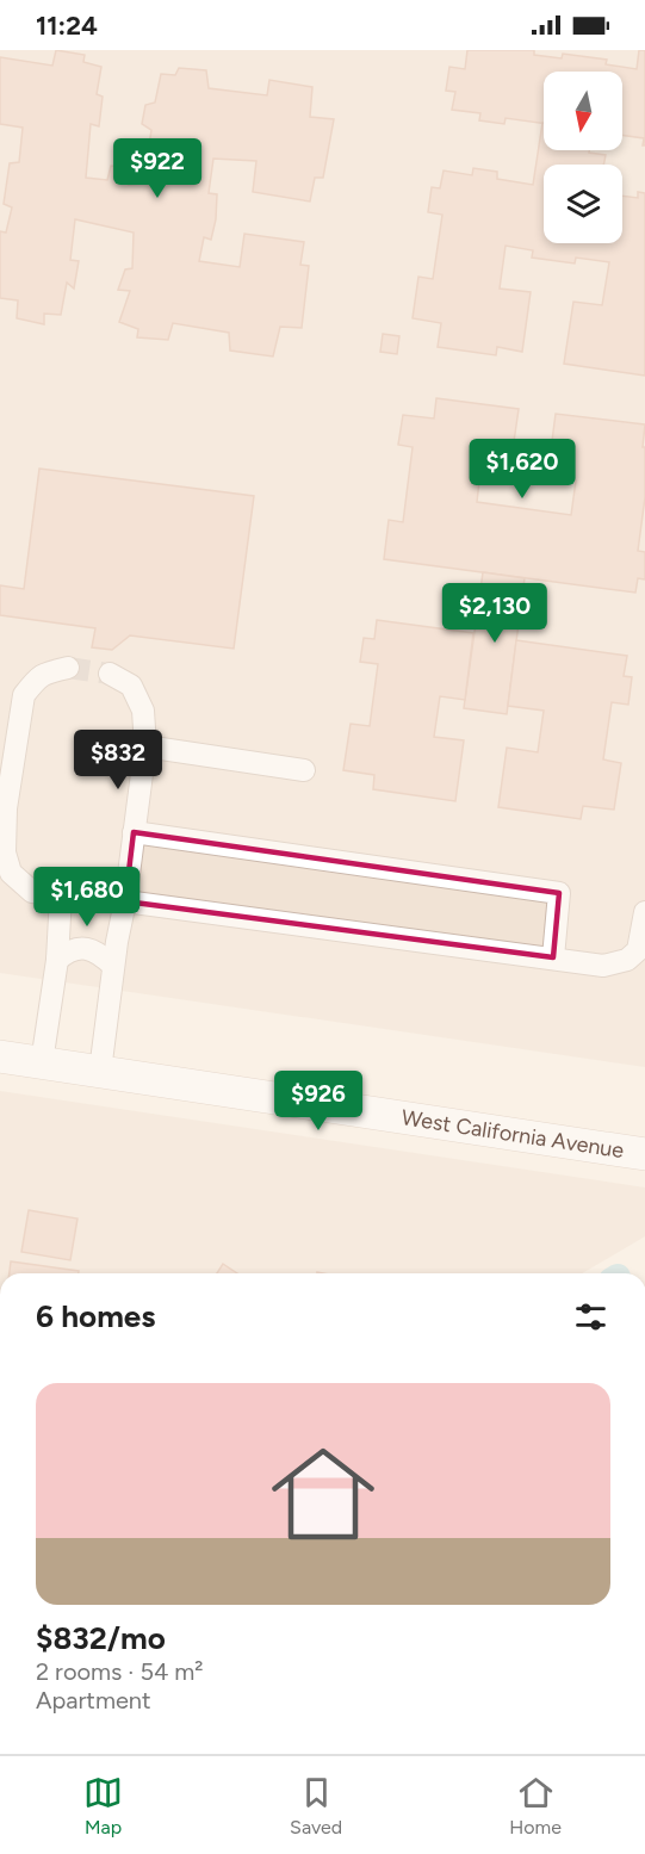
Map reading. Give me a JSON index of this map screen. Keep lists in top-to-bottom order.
{
  "streets": {
    "main road": ["West California Avenue"]
  },
  "north": "bottom",
  "page": {
    "status": "11:24",
    "price": [
      "$922",
      "$1,620",
      "$2,130",
      "$832",
      "$1,680",
      "$926"
    ],
    "heading": "6 homes",
    "list": [
      {
        "name": "$832/mo",
        "note": "2 rooms · 54 m² · Apartment"
      }
    ],
    "tabs": ["Map", "Saved", "Home"]
  }
}
